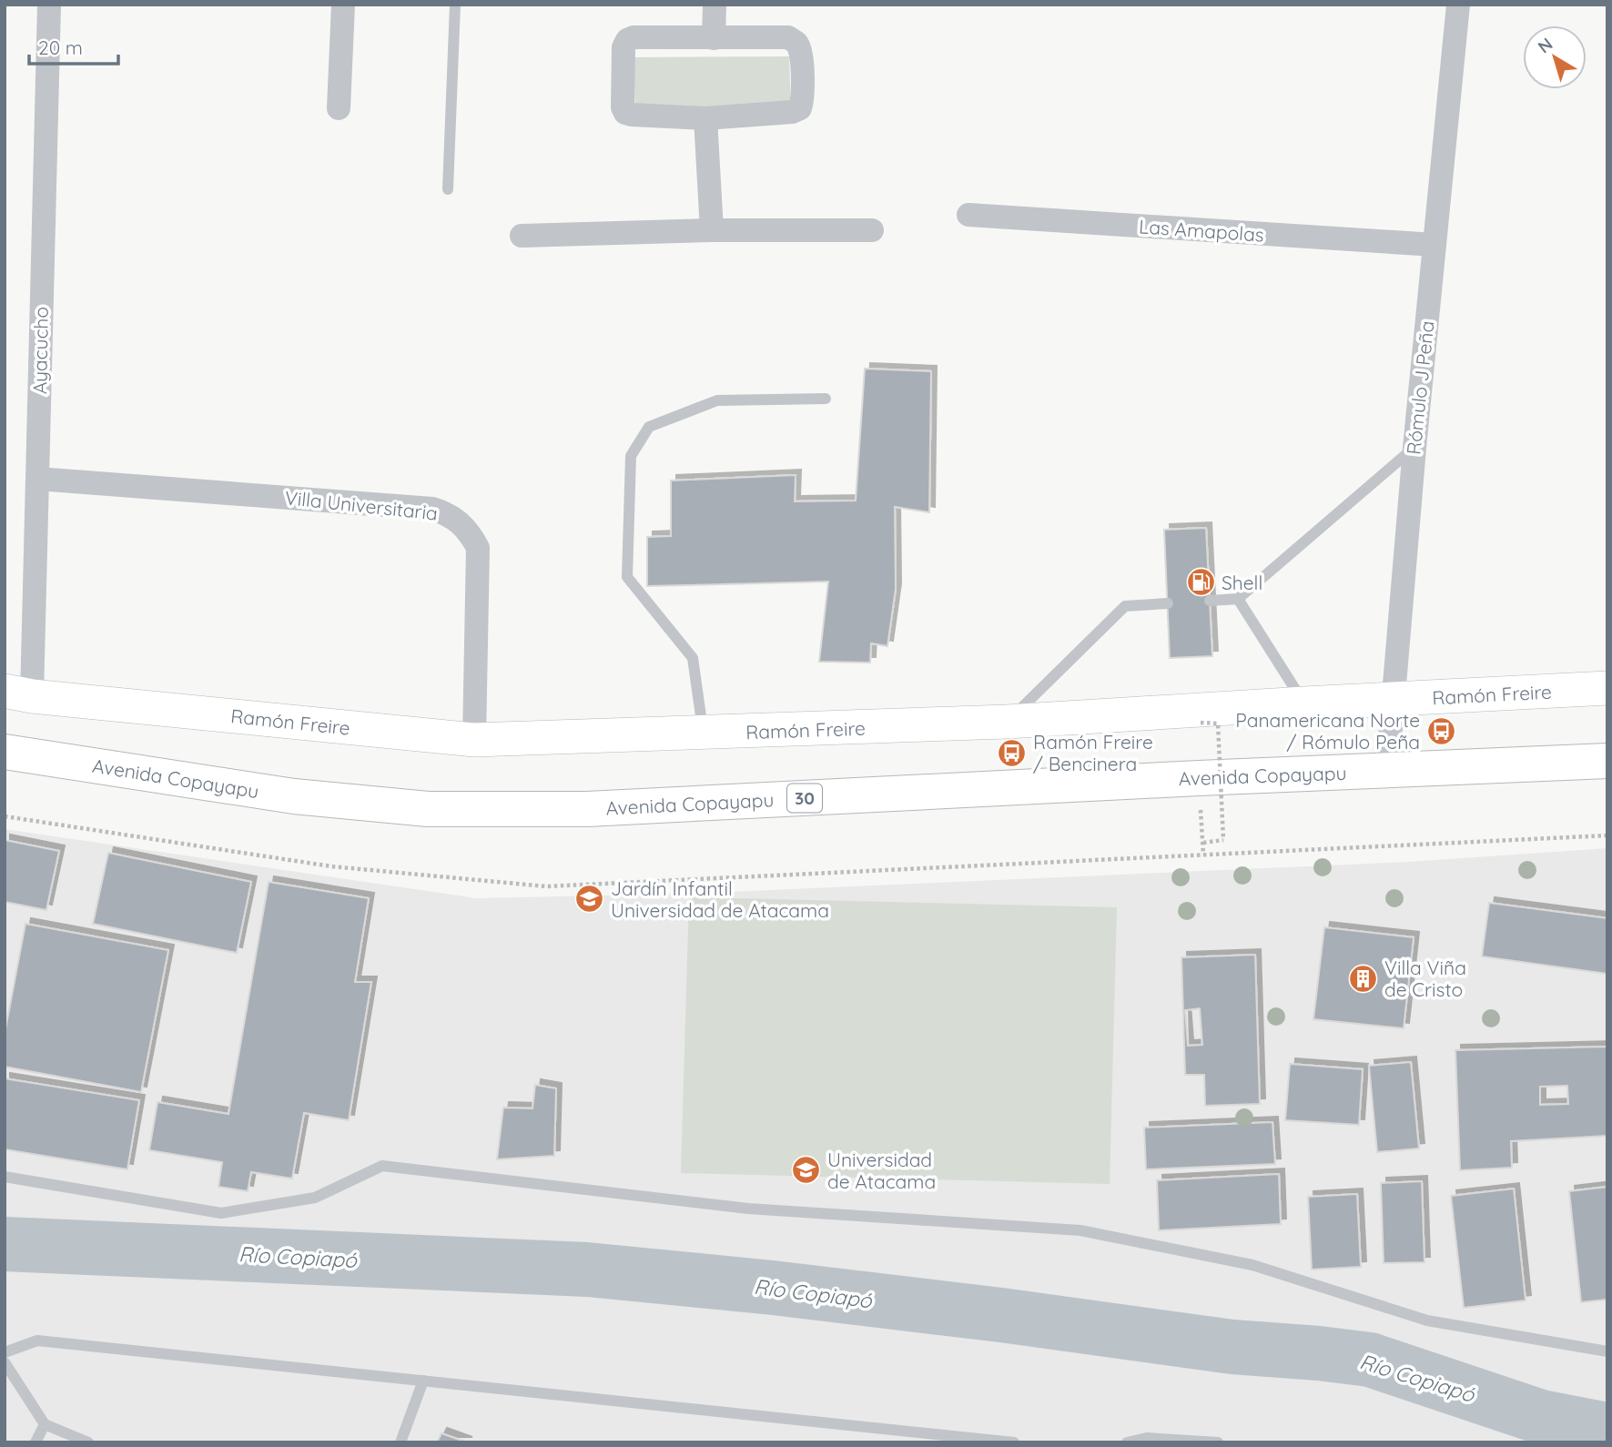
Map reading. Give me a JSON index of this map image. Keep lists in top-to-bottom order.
{
  "streets": {
    "highway": ["Avenida Copayapu", "30"],
    "street": [
      "Las Amapolas",
      "Ayacucho",
      "Rómulo J Peña",
      "Villa Universitaria",
      "Ramón Freire"
    ]
  },
  "crossings": [
    ["Las Amapolas", "Rómulo J Peña"],
    ["Ayacucho", "Villa Universitaria"],
    ["Ayacucho", "Ramón Freire"],
    ["Rómulo J Peña", "Ramón Freire"],
    ["Rómulo J Peña", "Avenida Copayapu"],
    ["Villa Universitaria", "Ramón Freire"]
  ],
  "water": ["Río Copiapó"],
  "places": {
    "fuel station": ["Shell"],
    "bus stop": ["Panamericana Norte / Rómulo Peña", "Ramón Freire / Bencinera"],
    "school or university": ["Jardín Infantil Universidad de Atacama", "Universidad de Atacama"],
    "building": ["Villa Viña de Cristo"]
  },
  "scale_bar": "20 m",
  "north": "top left"
}
